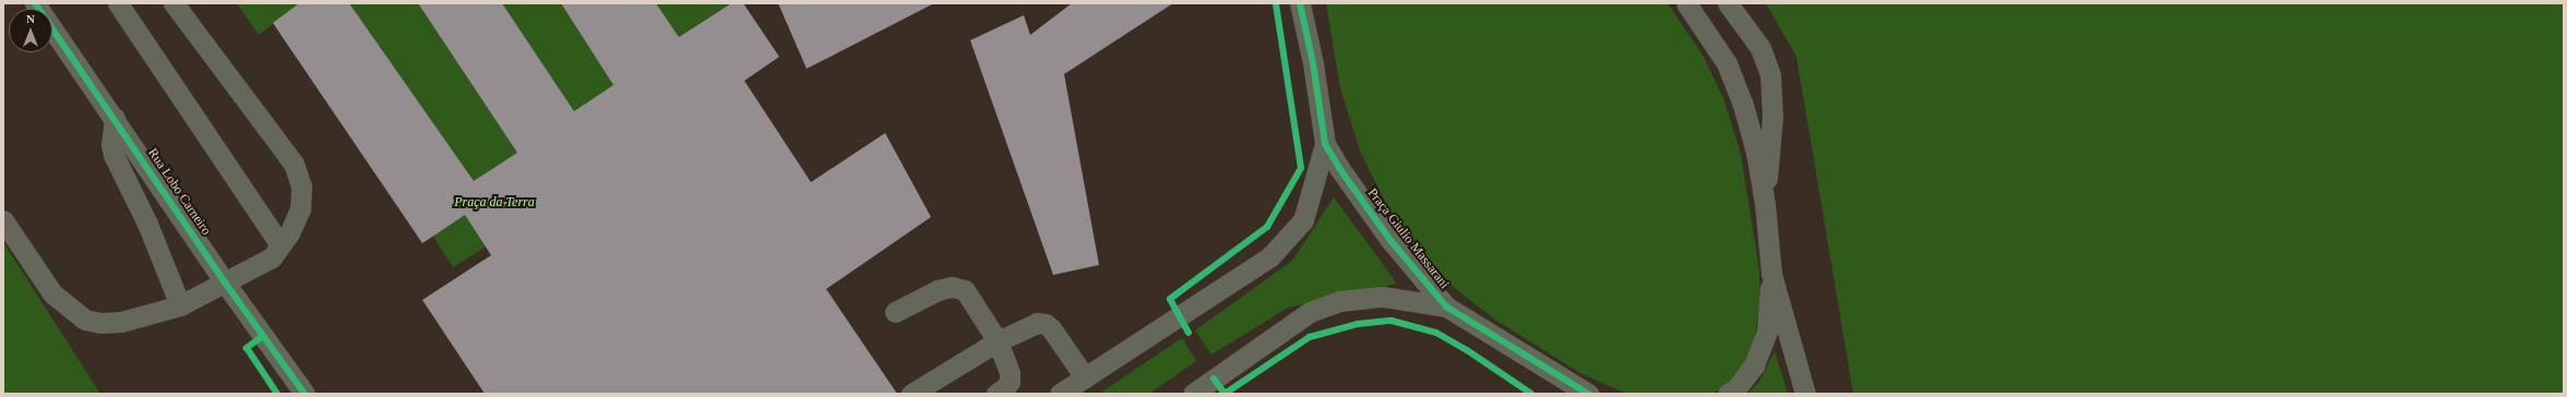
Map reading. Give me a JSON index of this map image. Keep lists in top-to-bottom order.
{
  "streets": {
    "street": ["Rua Lobo Carneiro", "Praça Giulio Massarani"]
  },
  "parks": ["Praça da Terra"],
  "north": "top"
}
